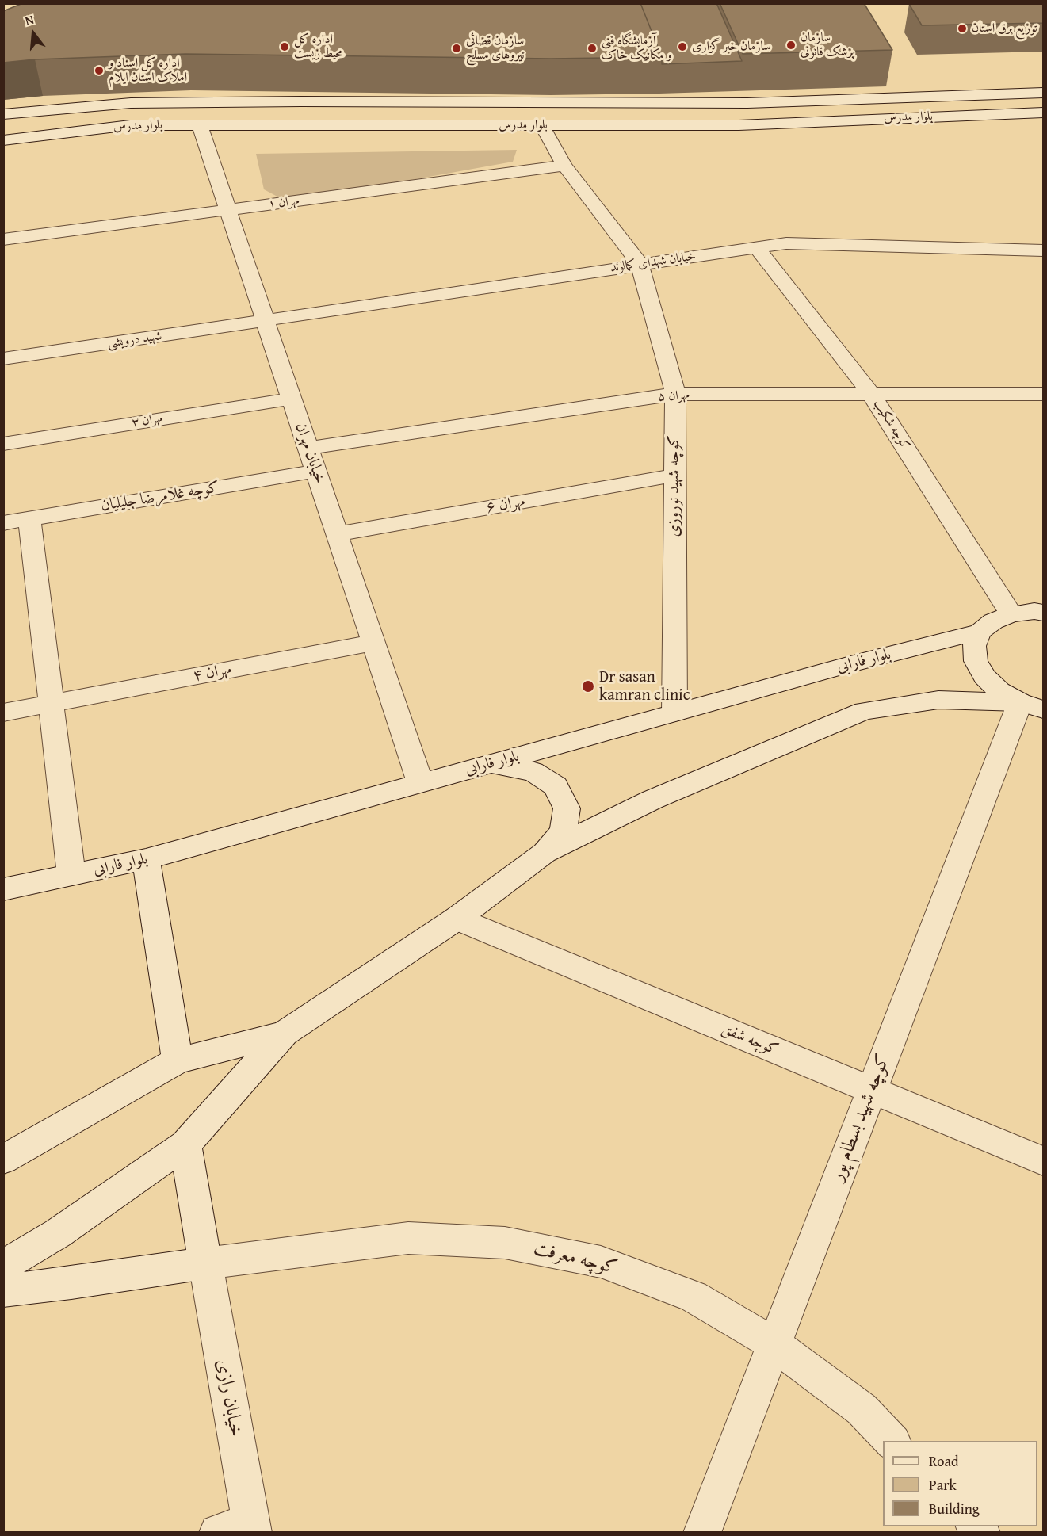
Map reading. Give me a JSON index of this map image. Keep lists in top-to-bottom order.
{
  "streets": {
    "street": [
      "بلوار مدرس",
      "مهران ۱",
      "خیابان شهدای کمالوند",
      "شهید درویشی",
      "مهران ۵",
      "مهران ۳",
      "کوچه شکیب",
      "خیابان مهران",
      "کوچه شهید نوروزی",
      "کوچه غلامرضا جلیلیان",
      "مهران ۶",
      "بلوار فارابی",
      "مهران ۴",
      "کوچه شفق",
      "کوچه شهید بسطام پور",
      "کوچه معرفت",
      "خیابان رازی"
    ]
  },
  "crossings": [
    ["بلوار مدرس", "خیابان مهران"],
    ["مهران ۱", "خیابان مهران"],
    ["خیابان شهدای کمالوند", "شهید درویشی"],
    ["خیابان شهدای کمالوند", "کوچه شکیب"],
    ["خیابان شهدای کمالوند", "خیابان مهران"],
    ["خیابان شهدای کمالوند", "کوچه شهید نوروزی"],
    ["شهید درویشی", "خیابان مهران"],
    ["مهران ۵", "کوچه شکیب"],
    ["مهران ۵", "خیابان مهران"],
    ["مهران ۵", "کوچه شهید نوروزی"],
    ["مهران ۳", "خیابان مهران"],
    ["کوچه شکیب", "بلوار فارابی"],
    ["خیابان مهران", "کوچه غلامرضا جلیلیان"],
    ["خیابان مهران", "مهران ۶"],
    ["خیابان مهران", "بلوار فارابی"],
    ["خیابان مهران", "مهران ۴"],
    ["کوچه شهید نوروزی", "مهران ۶"],
    ["کوچه شهید نوروزی", "بلوار فارابی"],
    ["کوچه شفق", "کوچه شهید بسطام پور"],
    ["کوچه شهید بسطام پور", "کوچه معرفت"],
    ["کوچه معرفت", "خیابان رازی"]
  ],
  "places": [
    "توزیع برق استان",
    "سازمان پزشک قانونی",
    "اداره کل محیط زیست",
    "سازمان خبر گزاری",
    "سازمان قضائی نیروهای مسلح",
    "آزمایشگاه فنی و مکانیک خاک",
    "اداره کل اسناد و املاک استان ایلام",
    "Dr sasan kamran clinic"
  ],
  "legend": ["Road", "Park", "Building"],
  "north": "top"
}
